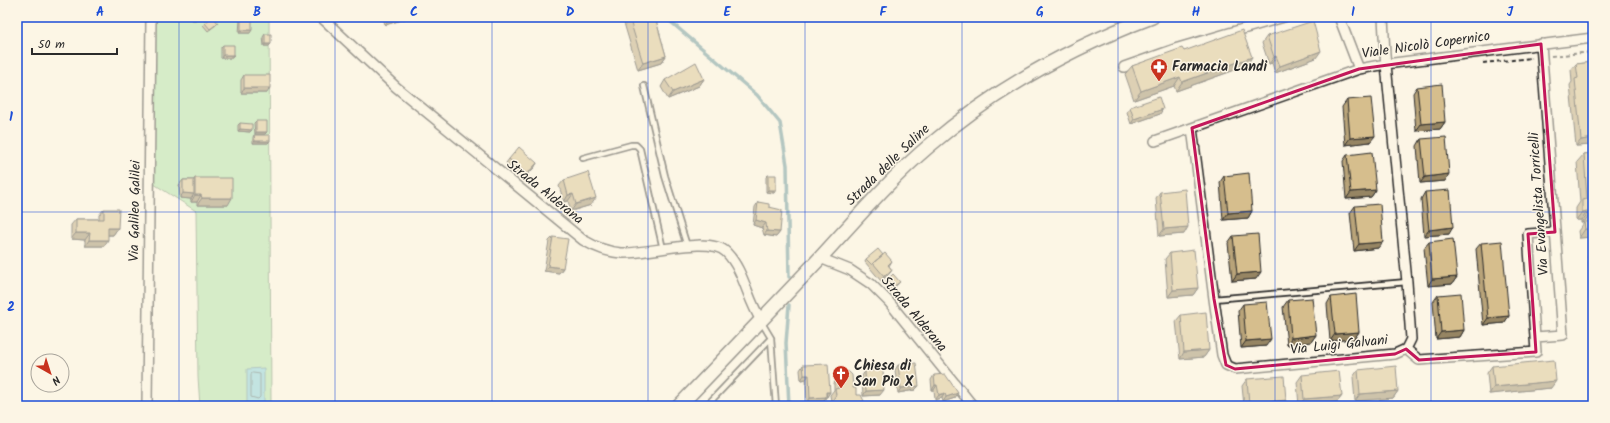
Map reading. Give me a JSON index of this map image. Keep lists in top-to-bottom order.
{
  "streets": {
    "street": [
      "Viale Nicolò Copernico",
      "Strada delle Saline",
      "Strada Alderana",
      "Via Evangelista Torricelli",
      "Via Galileo Galilei",
      "Via Luigi Galvani"
    ]
  },
  "crossings": [
    ["Viale Nicolò Copernico", "Via Evangelista Torricelli"],
    ["Viale Nicolò Copernico", "Via Luigi Galvani"],
    ["Strada delle Saline", "Strada Alderana"]
  ],
  "places": {
    "pharmacy": ["Farmacia Landi"],
    "church": ["Chiesa di San Pio X"]
  },
  "scale_bar": "50 m",
  "north": "bottom right",
  "grid": {
    "columns": [
      "A",
      "B",
      "C",
      "D",
      "E",
      "F",
      "G",
      "H",
      "I",
      "J"
    ],
    "rows": ["1", "2"]
  }
}
